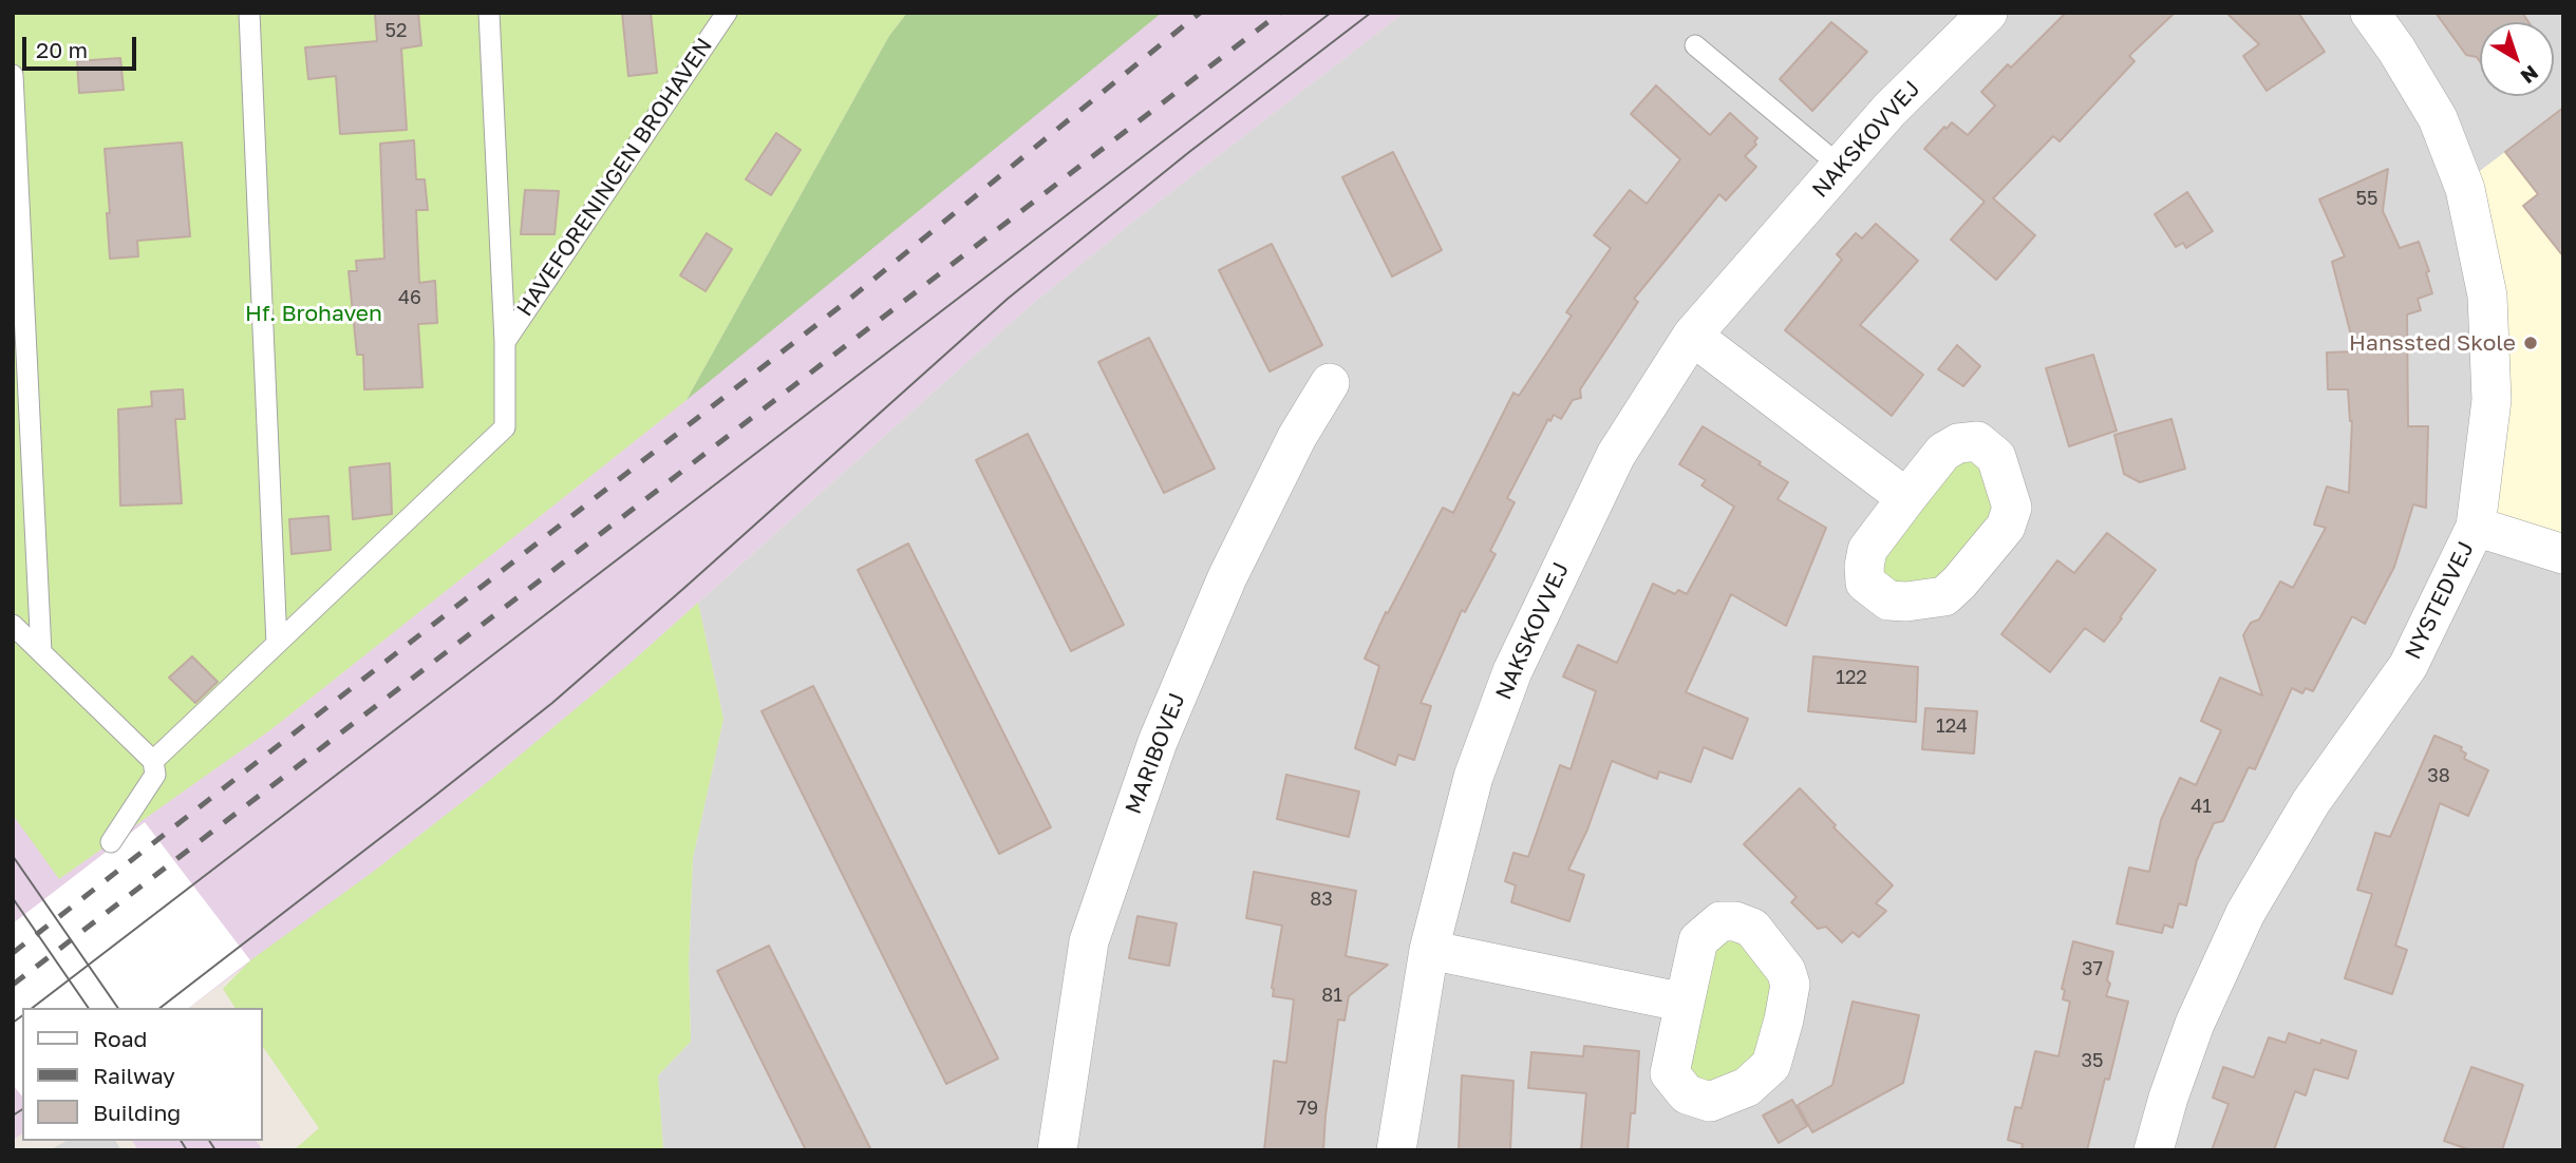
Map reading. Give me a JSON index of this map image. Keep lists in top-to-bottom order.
{
  "streets": {
    "street": ["NAKSKOVVEJ", "NYSTEDVEJ", "MARIBOVEJ"],
    "lane": ["HAVEFORENINGEN BROHAVEN"]
  },
  "parks": ["Hf. Brohaven"],
  "places": ["Hanssted Skole"],
  "house_numbers": [
    "52",
    "55",
    "46",
    "122",
    "124",
    "38",
    "41",
    "83",
    "37",
    "81",
    "35",
    "79"
  ],
  "legend": ["Road", "Railway", "Building"],
  "scale_bar": "20 m",
  "north": "bottom right"
}
